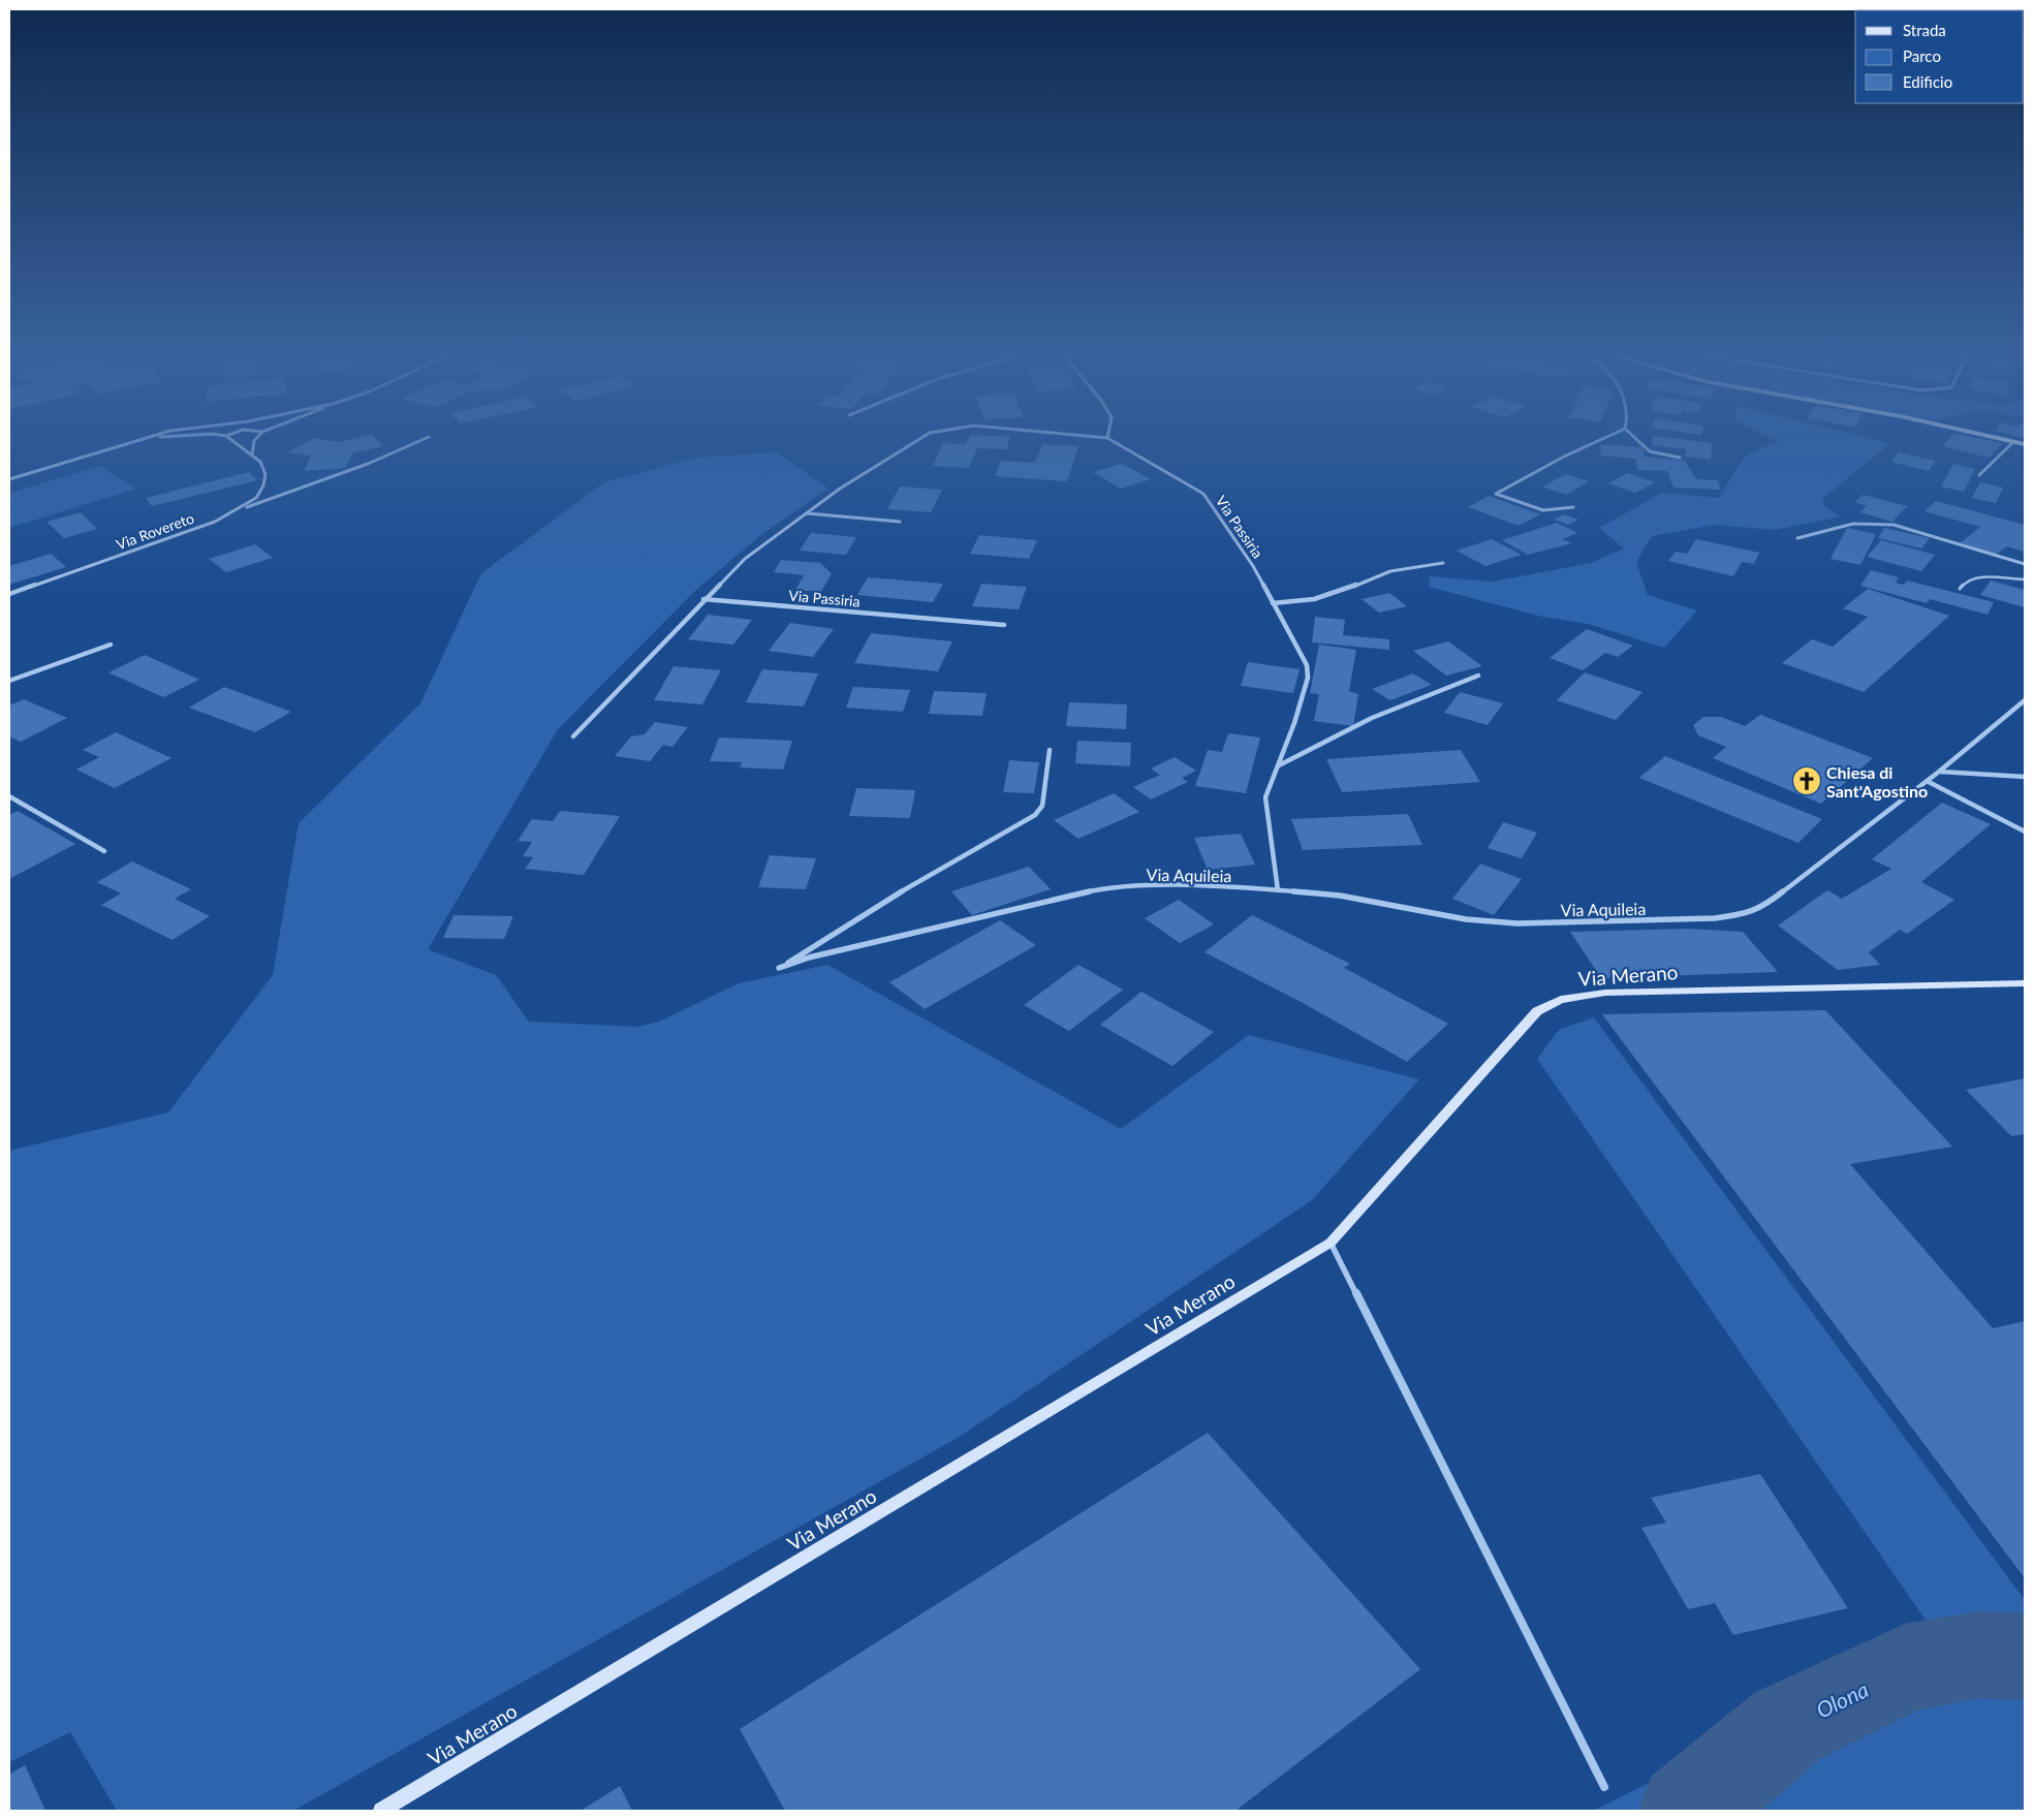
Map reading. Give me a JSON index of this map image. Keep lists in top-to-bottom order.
{
  "streets": {
    "street": [
      "Via Passiria",
      "Via Rovereto",
      "Via Aquileia",
      "Via Merano"
    ]
  },
  "crossings": [
    ["Via Passiria", "Via Aquileia"]
  ],
  "water": ["Olona"],
  "places": {
    "church": ["Chiesa di Sant'Agostino"]
  },
  "legend": ["Strada", "Parco", "Edificio"]
}
